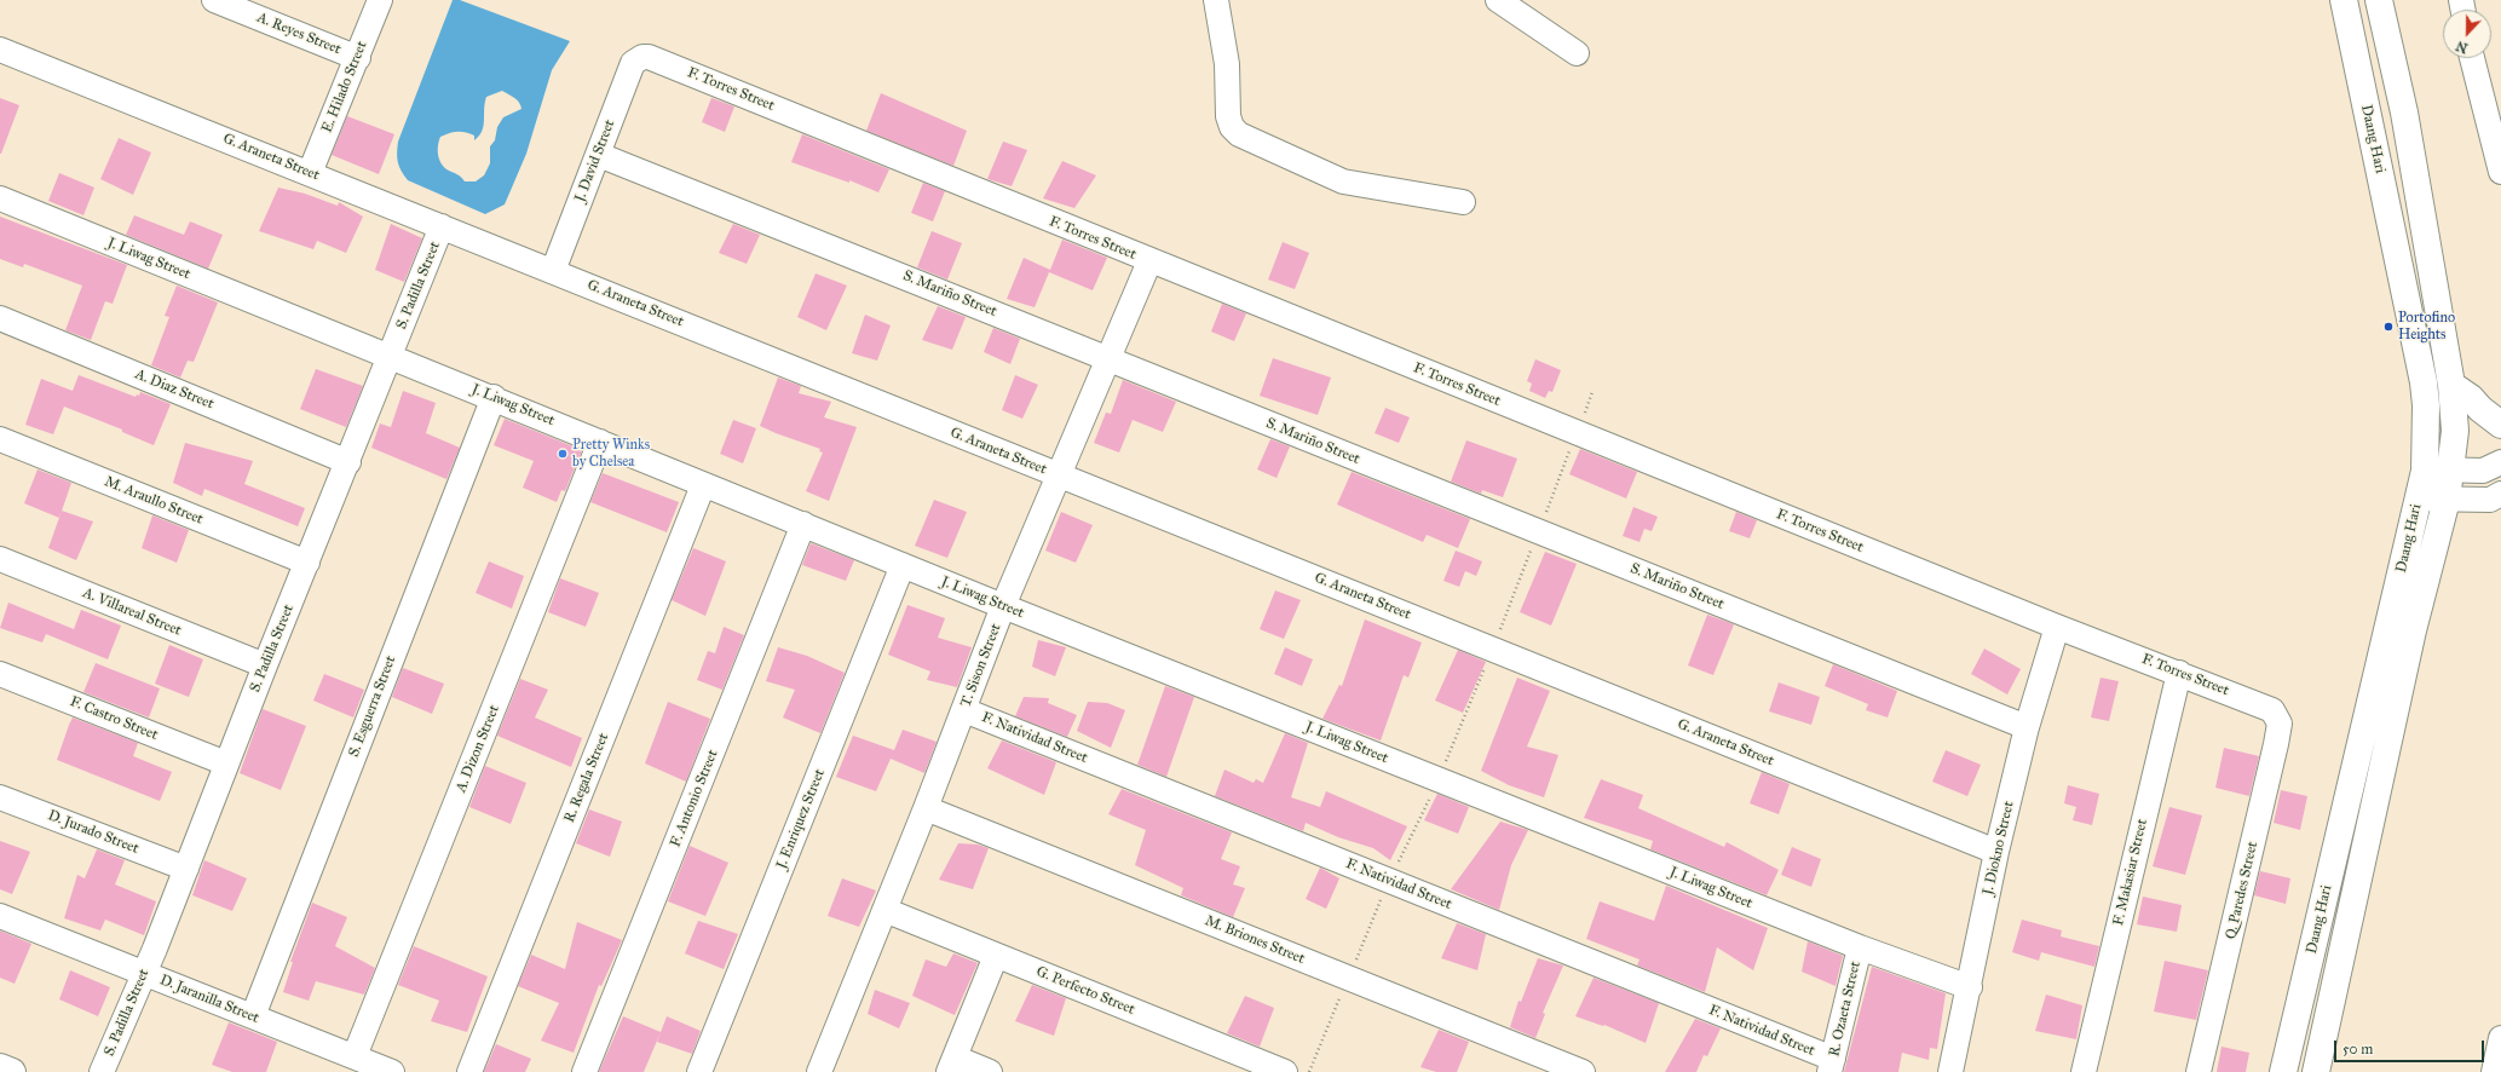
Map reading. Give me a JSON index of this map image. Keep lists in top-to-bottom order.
{
  "streets": {
    "main road": ["Daang Hari"],
    "street": [
      "A. Reyes Street",
      "E. Hilado Street",
      "F. Torres Street",
      "G. Araneta Street",
      "J. David Street",
      "J. Liwag Street",
      "S. Padilla Street",
      "S. Mariño Street",
      "A. Diaz Street",
      "M. Araullo Street",
      "A. Villareal Street",
      "T. Sison Street",
      "S. Esguerra Street",
      "F. Castro Street",
      "F. Natividad Street",
      "A. Dizon Street",
      "R. Regala Street",
      "F. Antonio Street",
      "J. Enriquez Street",
      "D. Jurado Street",
      "J. Diokno Street",
      "F. Makasiar Street",
      "Q. Paredes Street",
      "M. Briones Street",
      "G. Perfecto Street",
      "D. Jaranilla Street",
      "R. Ozaeta Street"
    ]
  },
  "crossings": [
    ["A. Reyes Street", "E. Hilado Street"],
    ["E. Hilado Street", "G. Araneta Street"],
    ["F. Torres Street", "J. David Street"],
    ["F. Torres Street", "T. Sison Street"],
    ["F. Torres Street", "J. Diokno Street"],
    ["F. Torres Street", "F. Makasiar Street"],
    ["F. Torres Street", "Q. Paredes Street"],
    ["G. Araneta Street", "J. David Street"],
    ["G. Araneta Street", "S. Padilla Street"],
    ["G. Araneta Street", "T. Sison Street"],
    ["G. Araneta Street", "J. Diokno Street"],
    ["J. David Street", "S. Mariño Street"],
    ["J. Liwag Street", "S. Padilla Street"],
    ["J. Liwag Street", "T. Sison Street"],
    ["J. Liwag Street", "S. Esguerra Street"],
    ["J. Liwag Street", "A. Dizon Street"],
    ["J. Liwag Street", "R. Regala Street"],
    ["J. Liwag Street", "F. Antonio Street"],
    ["J. Liwag Street", "J. Enriquez Street"],
    ["J. Liwag Street", "J. Diokno Street"],
    ["J. Liwag Street", "R. Ozaeta Street"],
    ["S. Padilla Street", "A. Diaz Street"],
    ["S. Padilla Street", "M. Araullo Street"],
    ["S. Padilla Street", "A. Villareal Street"],
    ["S. Padilla Street", "F. Castro Street"],
    ["S. Padilla Street", "D. Jurado Street"],
    ["S. Padilla Street", "D. Jaranilla Street"],
    ["S. Mariño Street", "T. Sison Street"],
    ["S. Mariño Street", "J. Diokno Street"],
    ["T. Sison Street", "F. Natividad Street"],
    ["T. Sison Street", "M. Briones Street"],
    ["T. Sison Street", "G. Perfecto Street"],
    ["S. Esguerra Street", "D. Jaranilla Street"],
    ["F. Natividad Street", "R. Ozaeta Street"],
    ["A. Dizon Street", "D. Jaranilla Street"]
  ],
  "places": ["Portofino Heights", "Pretty Winks by Chelsea"],
  "scale_bar": "50 m",
  "north": "bottom"
}
